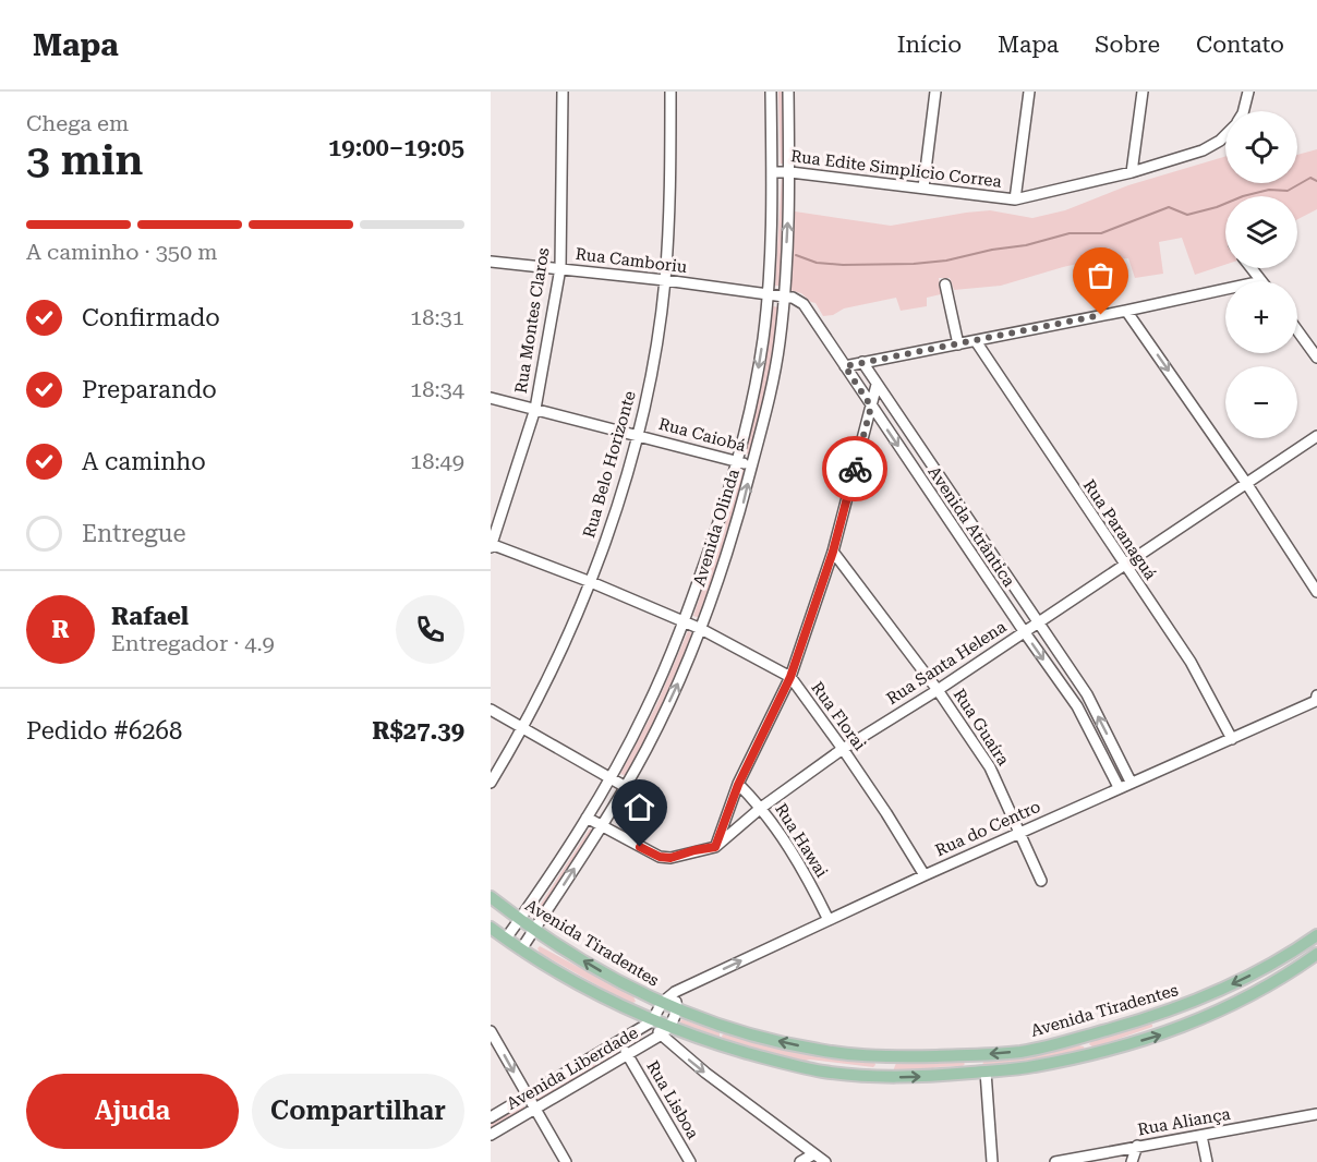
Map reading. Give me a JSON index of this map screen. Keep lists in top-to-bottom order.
{
  "streets": {
    "main road": ["Avenida Tiradentes"],
    "street": [
      "Rua Edite Simplicio Correa",
      "Rua Camboriu",
      "Rua Montes Claros",
      "Rua Caiobá",
      "Rua Belo Horizonte",
      "Avenida Atrântica",
      "Avenida Olinda",
      "Rua Paranaguá",
      "Rua Santa Helena",
      "Rua Florai",
      "Rua Guaíra",
      "Rua do Centro",
      "Rua Hawai",
      "Avenida Liberdade",
      "Rua Lisboa",
      "Rua Aliança"
    ]
  },
  "crossings": [
    ["Rua Edite Simplicio Correa", "Avenida Olinda"],
    ["Rua Camboriu", "Rua Montes Claros"],
    ["Rua Camboriu", "Rua Belo Horizonte"],
    ["Rua Camboriu", "Avenida Atrântica"],
    ["Rua Camboriu", "Avenida Olinda"],
    ["Rua Montes Claros", "Rua Caiobá"],
    ["Rua Montes Claros", "Rua Florai"],
    ["Rua Caiobá", "Rua Belo Horizonte"],
    ["Rua Caiobá", "Avenida Olinda"],
    ["Rua Belo Horizonte", "Rua Florai"],
    ["Avenida Atrântica", "Avenida Olinda"],
    ["Avenida Atrântica", "Rua Santa Helena"],
    ["Avenida Atrântica", "Rua do Centro"],
    ["Avenida Olinda", "Rua Santa Helena"],
    ["Avenida Olinda", "Rua Florai"],
    ["Avenida Olinda", "Avenida Tiradentes"],
    ["Rua Paranaguá", "Rua Santa Helena"],
    ["Rua Paranaguá", "Rua do Centro"],
    ["Rua Santa Helena", "Rua Florai"],
    ["Rua Santa Helena", "Rua Guaíra"],
    ["Rua Santa Helena", "Rua Hawai"],
    ["Rua Florai", "Rua do Centro"],
    ["Rua Guaíra", "Rua do Centro"],
    ["Rua do Centro", "Rua Hawai"],
    ["Rua do Centro", "Avenida Tiradentes"],
    ["Rua do Centro", "Avenida Liberdade"],
    ["Avenida Liberdade", "Rua Lisboa"]
  ],
  "page": {
    "header": "Mapa",
    "nav": [
      "Início",
      "Mapa",
      "Sobre",
      "Contato"
    ],
    "heading": ["3 min", "Chega em", "19:00–19:05"],
    "panel": [
      "Rafael",
      "Entregador · 4.9",
      "Pedido #6268",
      "R$27.39"
    ],
    "map_buttons": ["+", "−"],
    "bar": "A caminho · 350 m",
    "list": [
      ["Confirmado", "18:31"],
      ["Preparando", "18:34"],
      ["A caminho", "18:49"],
      "Entregue"
    ],
    "round": "R",
    "buttons": ["Ajuda", "Compartilhar"]
  }
}
